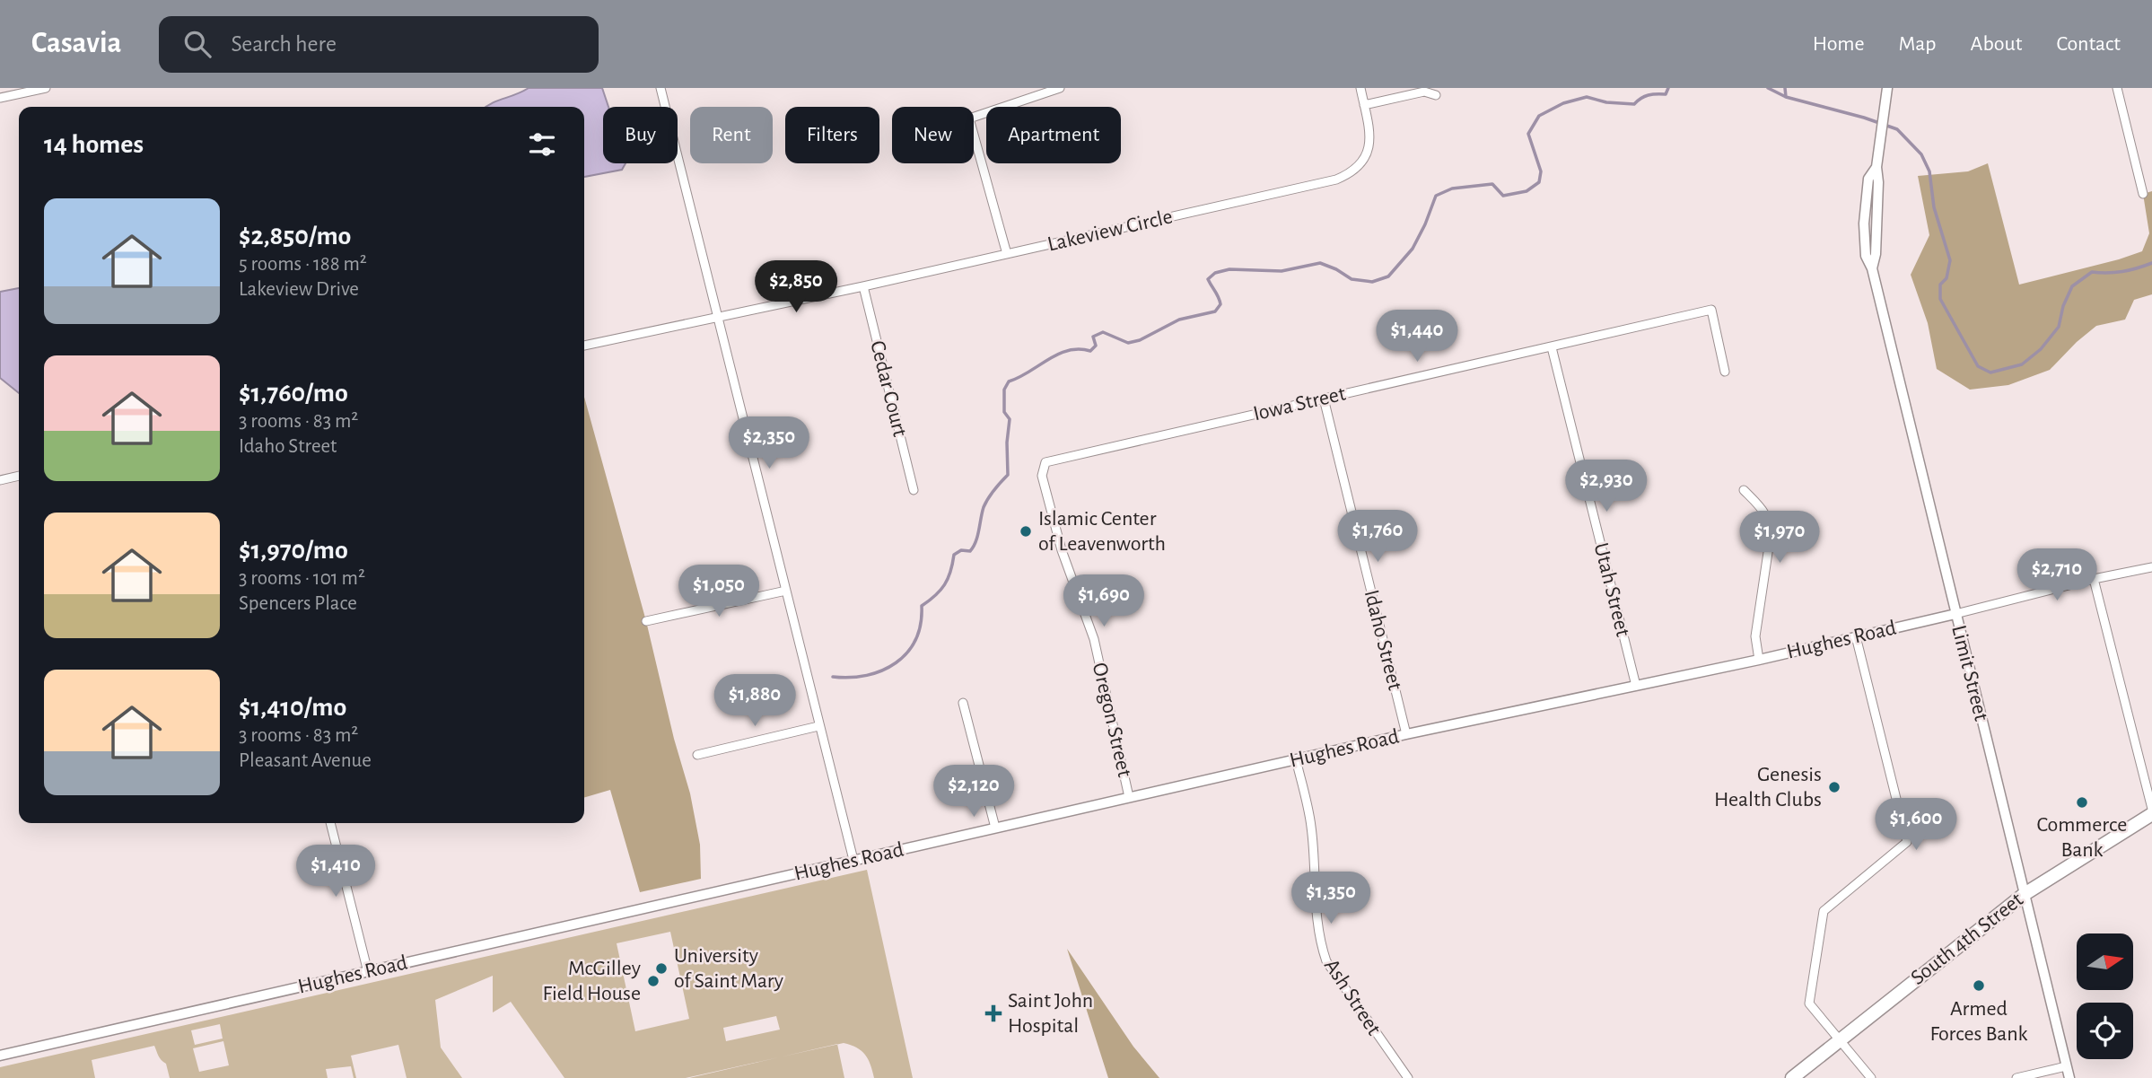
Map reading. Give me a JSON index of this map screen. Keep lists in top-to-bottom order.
{
  "streets": {
    "highway": ["South 4th Street"],
    "street": [
      "Lakeview Circle",
      "Cedar Court",
      "Iowa Street",
      "Utah Street",
      "Idaho Street",
      "Hughes Road",
      "Limit Street",
      "Oregon Street",
      "Ash Street"
    ]
  },
  "crossings": [
    ["Lakeview Circle", "Cedar Court"],
    ["Iowa Street", "Utah Street"],
    ["Iowa Street", "Idaho Street"],
    ["Iowa Street", "Oregon Street"],
    ["Utah Street", "Hughes Road"],
    ["Idaho Street", "Hughes Road"],
    ["Hughes Road", "Limit Street"],
    ["Hughes Road", "Oregon Street"],
    ["Hughes Road", "Ash Street"],
    ["Limit Street", "South 4th Street"]
  ],
  "places": {
    "other": [
      "Islamic Center of Leavenworth",
      "Genesis Health Clubs",
      "Commerce Bank",
      "University of Saint Mary",
      "McGilley Field House",
      "Armed Forces Bank"
    ],
    "health": ["Saint John Hospital"]
  },
  "north": "right",
  "page": {
    "header": "Casavia",
    "search": "Search here",
    "nav": [
      "Home",
      "Map",
      "About",
      "Contact"
    ],
    "chip": [
      "Buy",
      "Rent",
      "Filters",
      "New",
      "Apartment"
    ],
    "heading": "14 homes",
    "list": [
      {
        "name": "$2,850/mo",
        "note": "5 rooms · 188 m² · Lakeview Drive"
      },
      {
        "name": "$1,760/mo",
        "note": "3 rooms · 83 m² · Idaho Street"
      },
      {
        "name": "$1,970/mo",
        "note": "3 rooms · 101 m² · Spencers Place"
      },
      {
        "name": "$1,410/mo",
        "note": "3 rooms · 83 m² · Pleasant Avenue"
      }
    ],
    "price": [
      "$2,850",
      "$1,440",
      "$2,350",
      "$2,930",
      "$1,760",
      "$1,970",
      "$2,710",
      "$1,050",
      "$1,690",
      "$1,880",
      "$2,120",
      "$1,600",
      "$1,410",
      "$1,350"
    ]
  }
}
